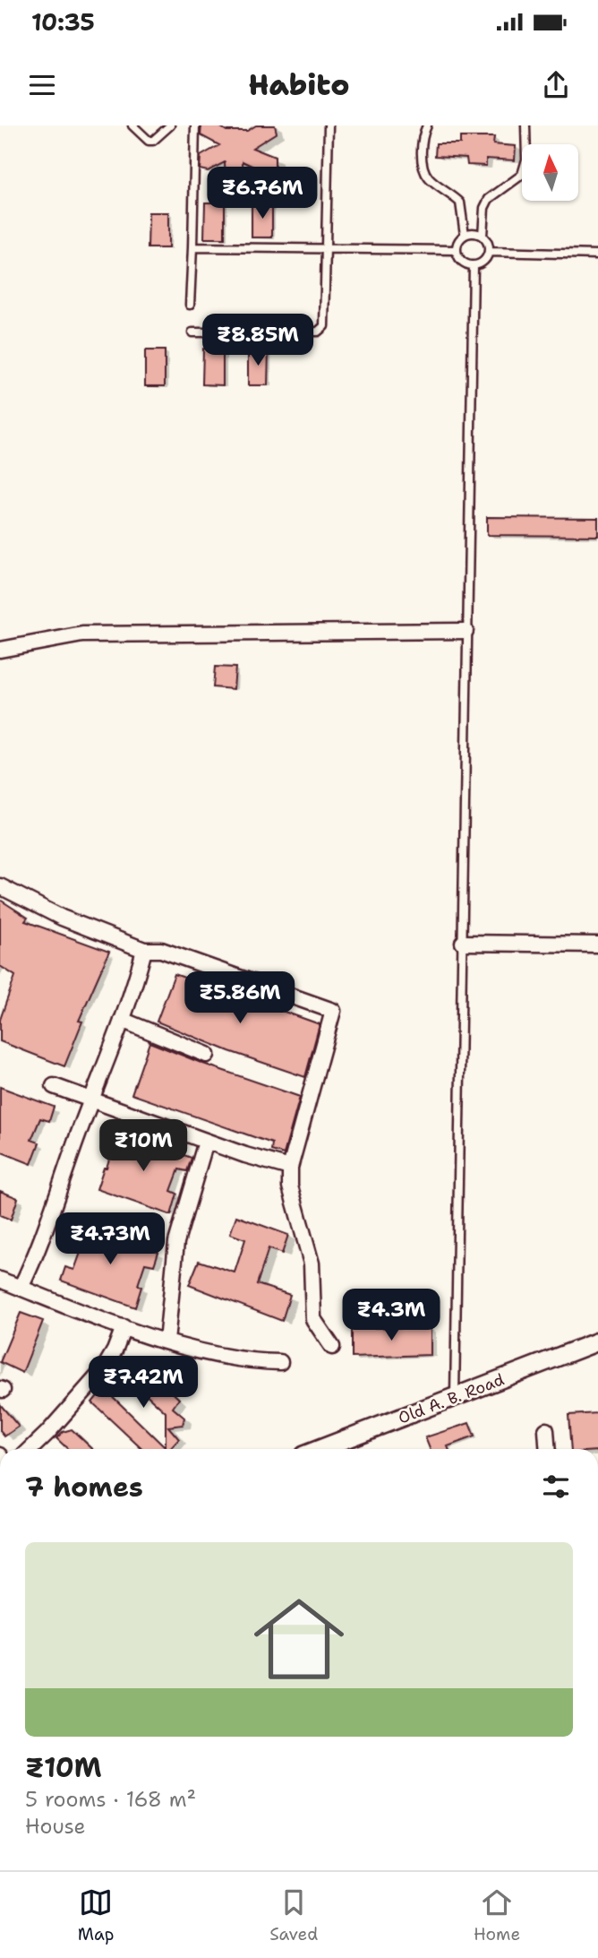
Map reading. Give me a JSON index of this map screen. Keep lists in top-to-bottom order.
{
  "streets": {
    "street": ["Old A. B. Road"]
  },
  "north": "top",
  "page": {
    "status": "10:35",
    "header": "Habito",
    "price": [
      "₹6.76M",
      "₹8.85M",
      "₹5.86M",
      "₹10M",
      "₹4.73M",
      "₹4.3M",
      "₹7.42M"
    ],
    "heading": "7 homes",
    "list": [
      {
        "name": "₹10M",
        "note": "5 rooms · 168 m² · House"
      }
    ],
    "tabs": ["Map", "Saved", "Home"]
  }
}
